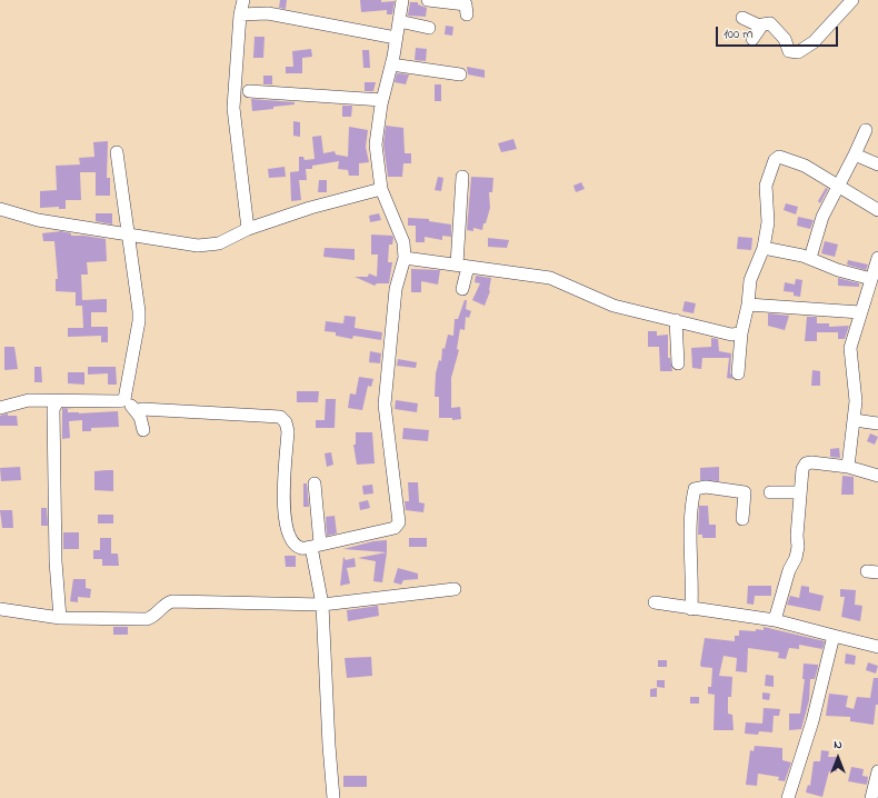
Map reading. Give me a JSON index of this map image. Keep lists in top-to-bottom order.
{
  "scale_bar": "100 m",
  "north": "top"
}
